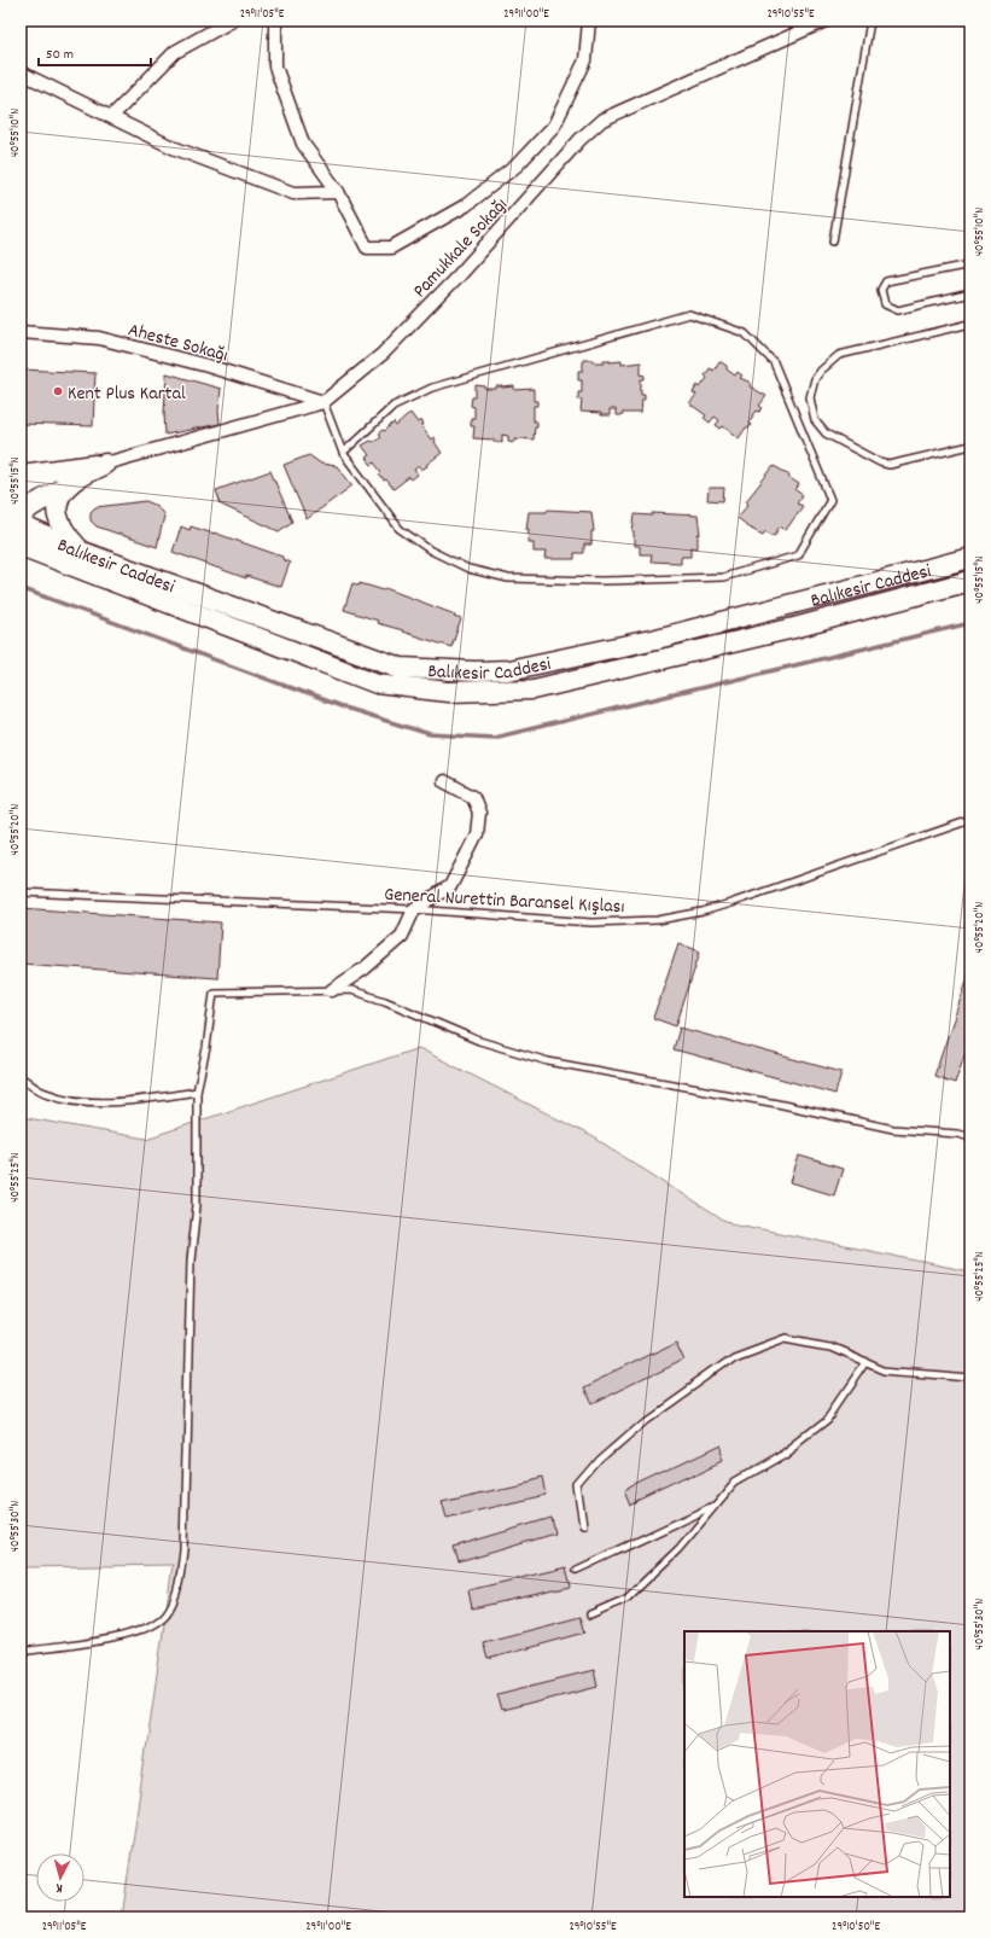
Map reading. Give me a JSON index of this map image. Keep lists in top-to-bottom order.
{
  "streets": {
    "main road": ["Balıkesir Caddesi"],
    "street": ["Pamukkale Sokağı", "Aheste Sokağı"],
    "lane": ["General Nurettin Baransel Kışlası"]
  },
  "crossings": [
    ["Pamukkale Sokağı", "Aheste Sokağı"]
  ],
  "places": ["Kent Plus Kartal"],
  "scale_bar": "50 m",
  "north": "bottom",
  "coordinates": [
    "29°11'05\"E",
    "29°11'00\"E",
    "29°10'55\"E",
    "40°55'10\"N",
    "40°55'15\"N",
    "40°55'20\"N",
    "40°55'25\"N",
    "40°55'30\"N",
    "29°10'50\"E"
  ]
}
